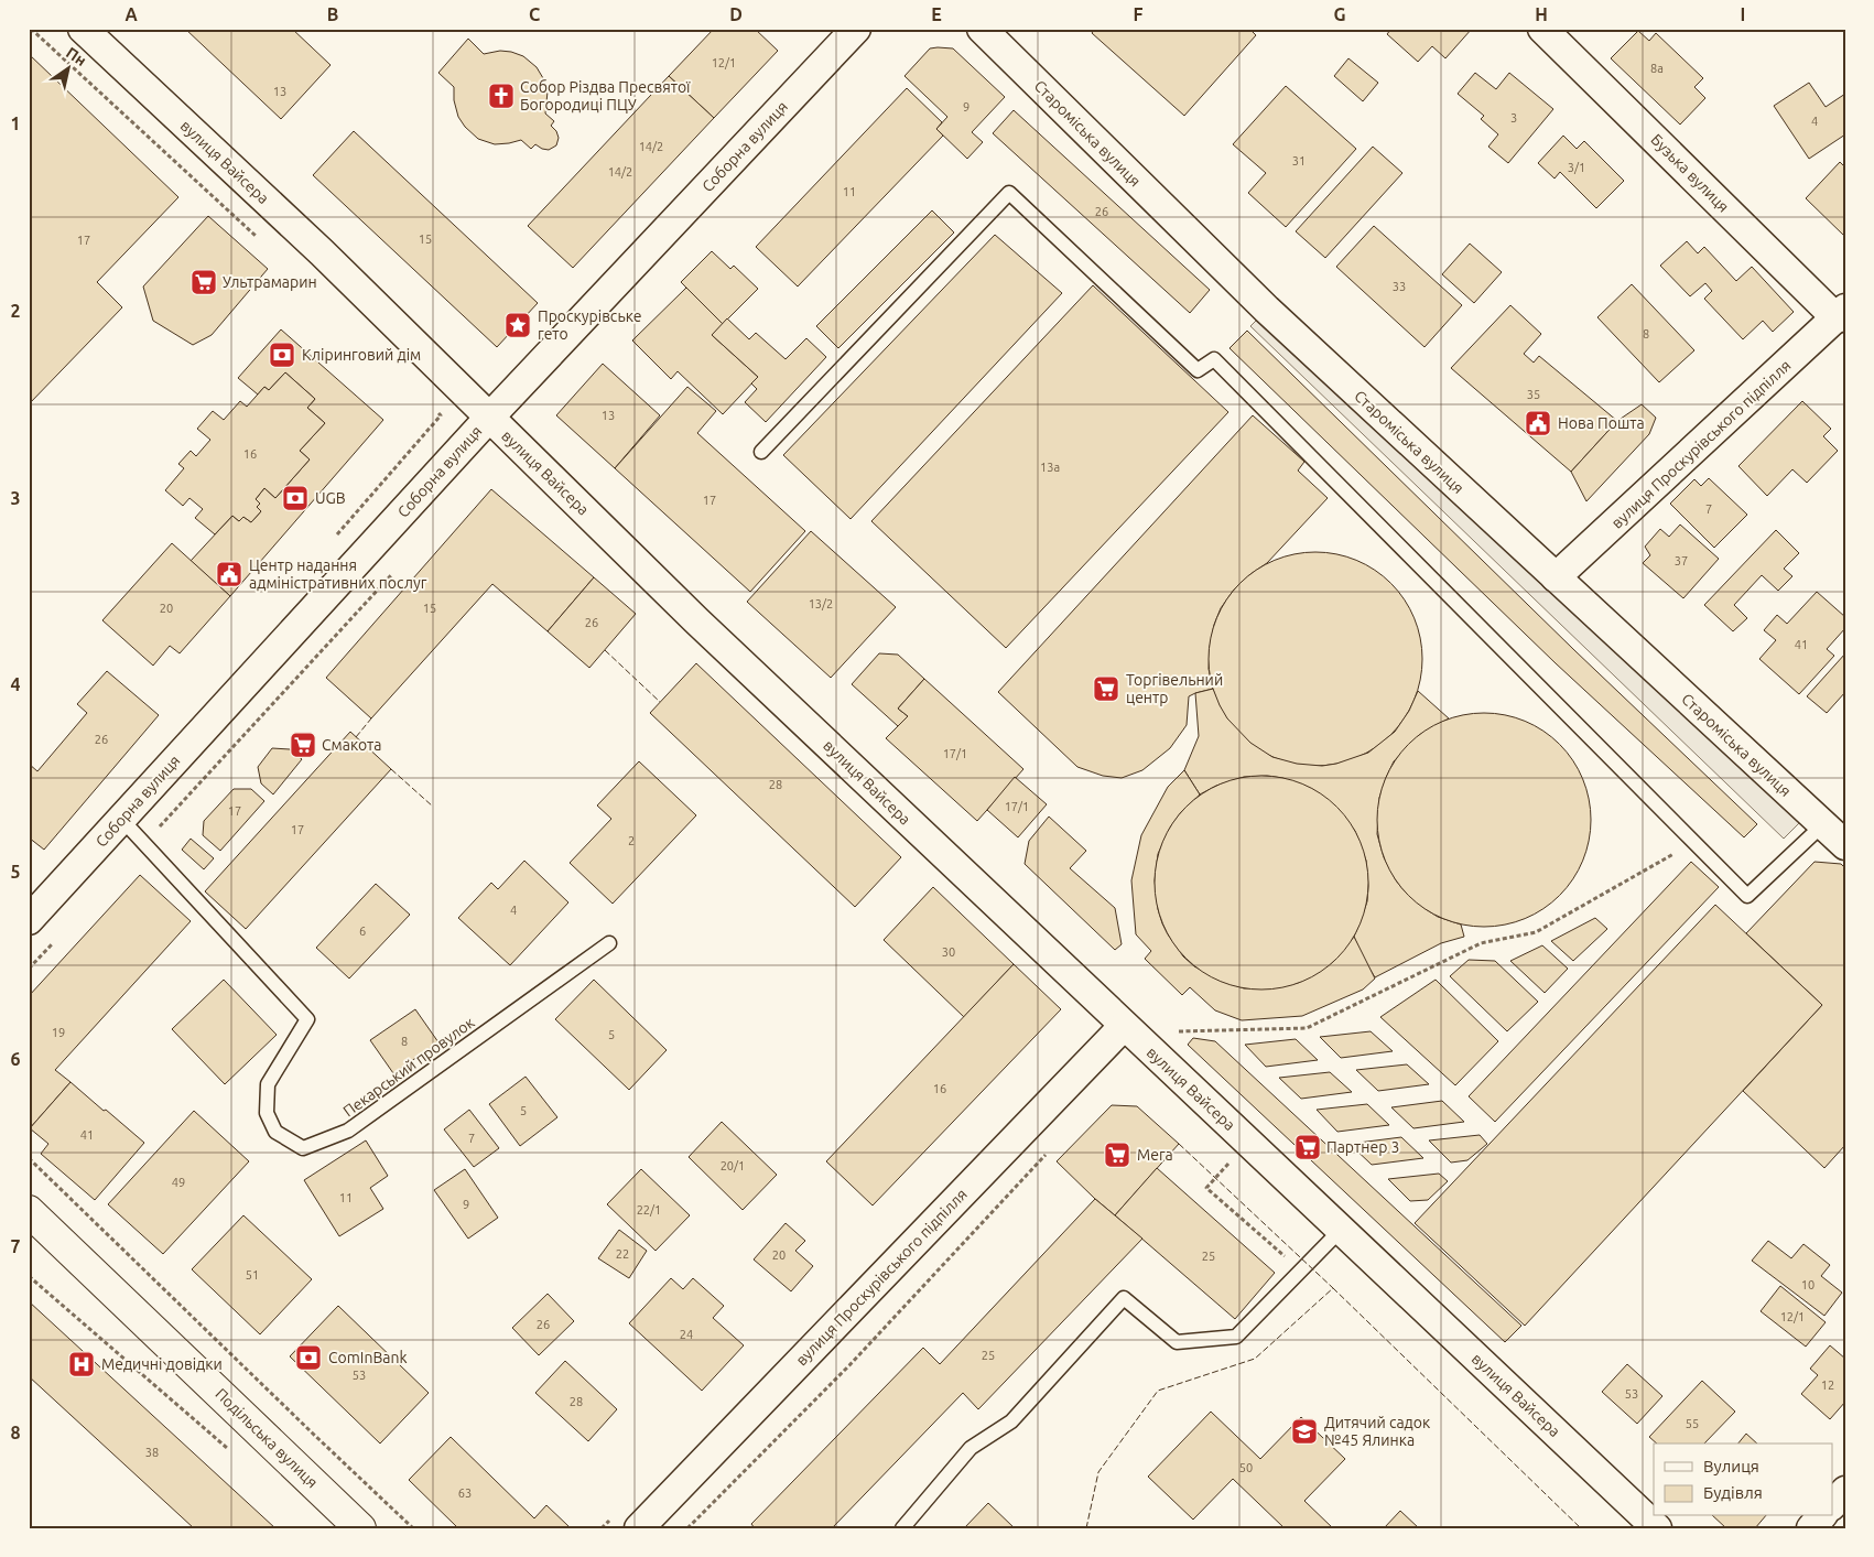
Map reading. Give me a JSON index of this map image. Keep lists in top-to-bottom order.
{
  "streets": {
    "street": [
      "Староміська вулиця",
      "Соборна вулиця",
      "вулиця Вайсера",
      "Бузька вулиця",
      "вулиця Проскурівського підпілля",
      "Подільська вулиця"
    ],
    "lane": ["Пекарський провулок"]
  },
  "crossings": [
    ["Староміська вулиця", "вулиця Проскурівського підпілля"],
    ["Соборна вулиця", "вулиця Вайсера"],
    ["Соборна вулиця", "Пекарський провулок"],
    ["вулиця Вайсера", "вулиця Проскурівського підпілля"],
    ["Бузька вулиця", "вулиця Проскурівського підпілля"]
  ],
  "places": {
    "church": ["Собор Різдва Пресвятої Богородиці ПЦУ"],
    "supermarket": [
      "Ультрамарин",
      "Торгівельний центр",
      "Смакота",
      "Партнер 3",
      "Мега"
    ],
    "place": ["Проскурівське гето"],
    "bank": ["Кліринговий дім", "UGB", "ComInBank"],
    "public building": ["Нова Пошта", "Центр надання адміністративних послуг"],
    "hospital": ["Медичні довідки"],
    "school or university": ["Дитячий садок №45 Ялинка"]
  },
  "house_numbers": [
    "12/1",
    "8а",
    "13",
    "9",
    "3",
    "4",
    "14/2",
    "31",
    "3/1",
    "14/2",
    "11",
    "26",
    "15",
    "17",
    "33",
    "8",
    "35",
    "13",
    "16",
    "13а",
    "17",
    "7",
    "37",
    "13/2",
    "20",
    "15",
    "26",
    "41",
    "26",
    "17/1",
    "28",
    "17/1",
    "17",
    "17",
    "2",
    "4",
    "6",
    "30",
    "19",
    "5",
    "8",
    "16",
    "5",
    "41",
    "7",
    "20/1",
    "49",
    "11",
    "9",
    "22/1",
    "22",
    "20",
    "25",
    "51",
    "10",
    "12/1",
    "26",
    "24",
    "25",
    "53",
    "12",
    "53",
    "28",
    "55",
    "38",
    "50",
    "63"
  ],
  "legend": ["Вулиця", "Будівля"],
  "north": "top right",
  "grid": {
    "columns": [
      "A",
      "B",
      "C",
      "D",
      "E",
      "F",
      "G",
      "H",
      "I"
    ],
    "rows": [
      "1",
      "2",
      "3",
      "4",
      "5",
      "6",
      "7",
      "8"
    ]
  }
}
